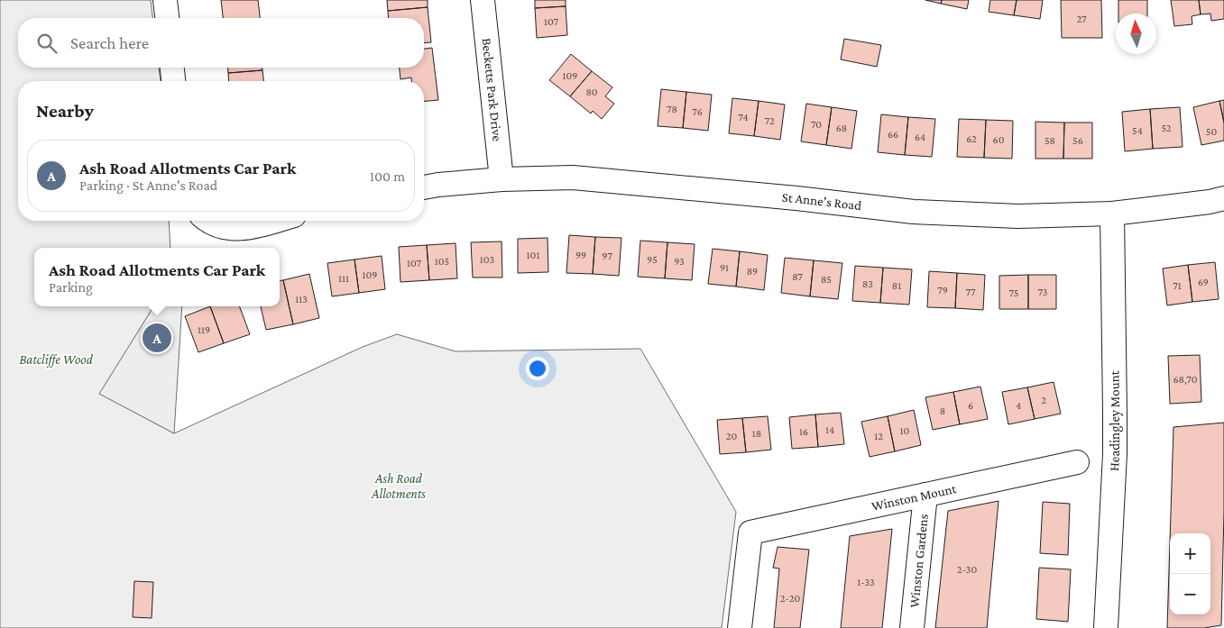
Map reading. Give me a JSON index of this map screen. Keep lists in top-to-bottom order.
{
  "streets": {
    "street": [
      "Becketts Park Drive",
      "St Anne's Road",
      "Headingley Mount",
      "Winston Mount",
      "Winston Gardens"
    ]
  },
  "crossings": [
    ["Becketts Park Drive", "St Anne's Road"],
    ["St Anne's Road", "Headingley Mount"],
    ["Winston Mount", "Winston Gardens"]
  ],
  "parks": ["Batcliffe Wood", "Ash Road Allotments"],
  "house_numbers": [
    "27",
    "107",
    "109",
    "80",
    "78",
    "76",
    "74",
    "72",
    "70",
    "68",
    "52",
    "54",
    "50",
    "66",
    "64",
    "62",
    "60",
    "58",
    "56",
    "101",
    "99",
    "97",
    "103",
    "95",
    "105",
    "93",
    "107",
    "91",
    "89",
    "109",
    "87",
    "111",
    "85",
    "69",
    "83",
    "81",
    "71",
    "79",
    "77",
    "73",
    "75",
    "113",
    "119",
    "68,70",
    "2",
    "6",
    "4",
    "8",
    "14",
    "10",
    "16",
    "18",
    "20",
    "12",
    "2-30",
    "1-33",
    "2-20"
  ],
  "north": "top",
  "page": {
    "search": "Search here",
    "heading": "Nearby",
    "list": [
      {
        "mark": "A",
        "name": "Ash Road Allotments Car Park",
        "note": "Parking · St Anne's Road",
        "value": "100 m"
      }
    ],
    "popup": ["Ash Road Allotments Car Park", "Parking"],
    "pins": "A",
    "map_buttons": ["+", "−"]
  }
}
